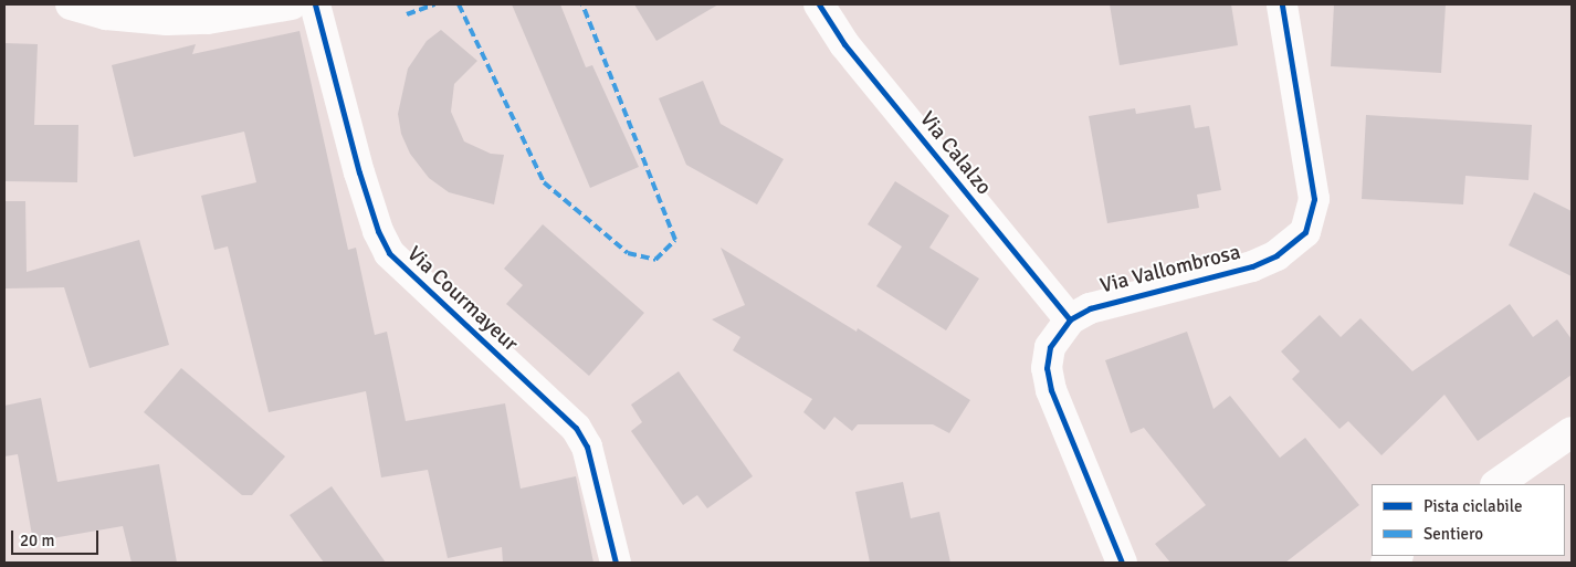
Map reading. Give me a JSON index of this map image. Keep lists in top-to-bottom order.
{
  "streets": {
    "street": ["Via Calalzo", "Via Vallombrosa", "Via Courmayeur"]
  },
  "crossings": [
    ["Via Calalzo", "Via Vallombrosa"]
  ],
  "legend": ["Pista ciclabile", "Sentiero"],
  "scale_bar": "20 m"
}
